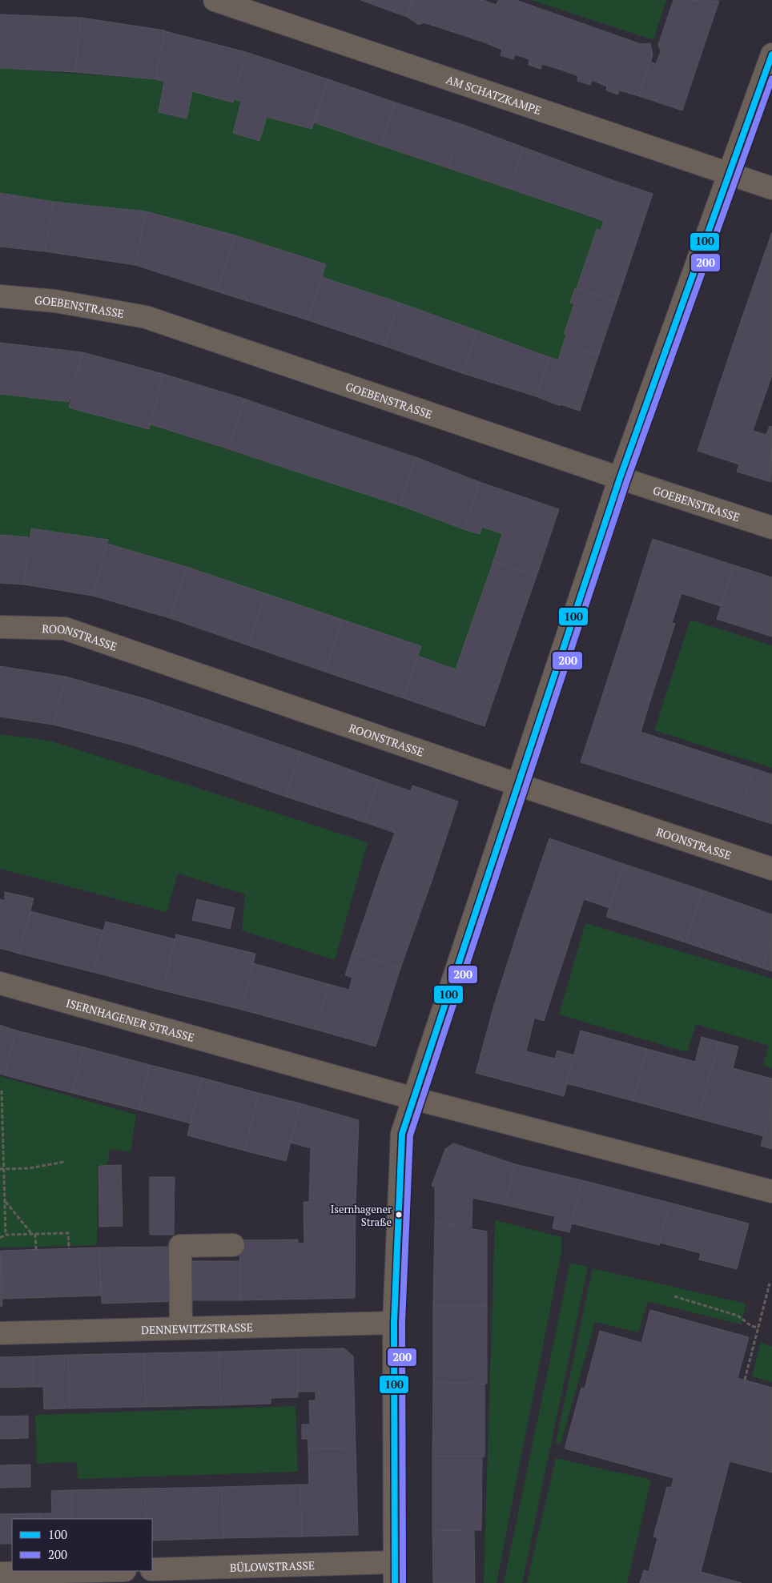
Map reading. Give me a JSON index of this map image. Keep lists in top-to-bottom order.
{
  "streets": {
    "street": [
      "AM SCHATZKAMPE",
      "GOEBENSTRASSE",
      "ROONSTRASSE",
      "ISERNHAGENER STRASSE",
      "DENNEWITZSTRASSE",
      "BÜLOWSTRASSE"
    ]
  },
  "places": ["Isernhagener Straße"],
  "lines": ["transit line 100", "transit line 200"],
  "legend": ["100", "200"]
}
